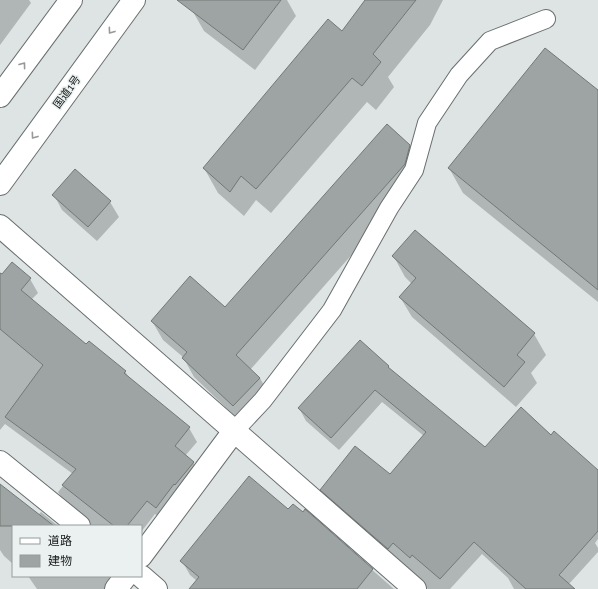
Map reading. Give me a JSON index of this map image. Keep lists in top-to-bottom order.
{
  "streets": {
    "main road": ["国道1号"]
  },
  "legend": ["道路", "建物"]
}
